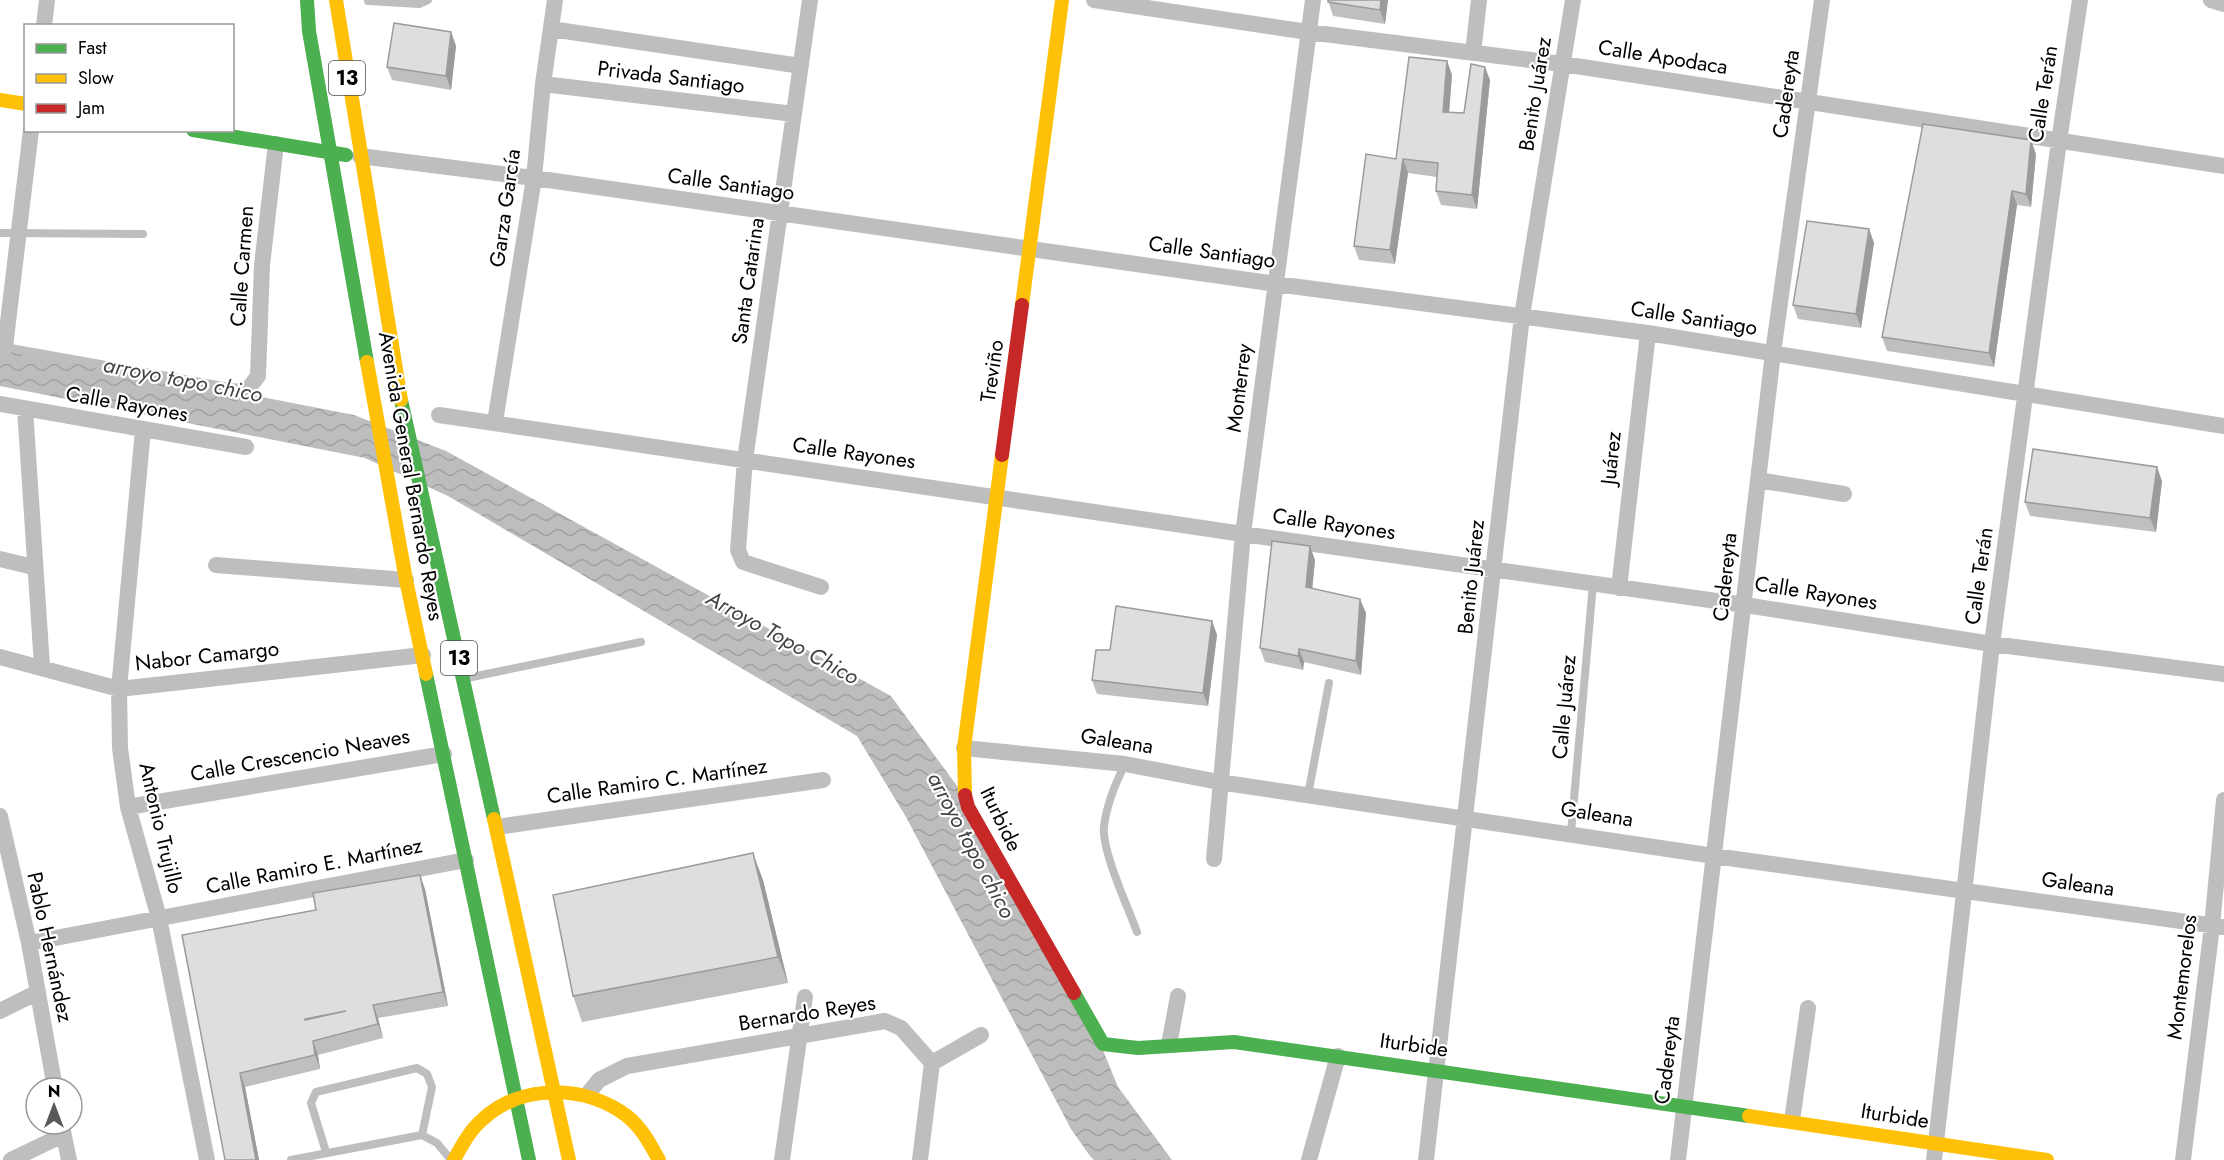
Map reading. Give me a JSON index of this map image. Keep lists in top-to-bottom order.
{
  "streets": {
    "main road": [
      "13",
      "Calle Santiago",
      "Treviño",
      "Avenida General Bernardo Reyes",
      "Iturbide"
    ],
    "street": [
      "Calle Apodaca",
      "Privada Santiago",
      "Benito Juárez",
      "Cadereyta",
      "Calle Terán",
      "Garza García",
      "Calle Carmen",
      "Santa Catarina",
      "Monterrey",
      "Calle Rayones",
      "Juárez",
      "Nabor Camargo",
      "Galeana",
      "Calle Crescencio Neaves",
      "Calle Ramiro C. Martínez",
      "Antonio Trujillo",
      "Calle Ramiro E. Martínez",
      "Pablo Hernández",
      "Montemorelos",
      "Bernardo Reyes"
    ],
    "lane": ["Calle Juárez"]
  },
  "crossings": [
    ["Calle Apodaca", "Benito Juárez"],
    ["Calle Apodaca", "Cadereyta"],
    ["Calle Apodaca", "Calle Terán"],
    ["Calle Apodaca", "Monterrey"],
    ["Privada Santiago", "Garza García"],
    ["Privada Santiago", "Santa Catarina"],
    ["Benito Juárez", "Calle Santiago"],
    ["Benito Juárez", "Calle Rayones"],
    ["Benito Juárez", "Galeana"],
    ["Benito Juárez", "Iturbide"],
    ["Cadereyta", "Calle Santiago"],
    ["Cadereyta", "Calle Rayones"],
    ["Cadereyta", "Galeana"],
    ["Cadereyta", "Iturbide"],
    ["Calle Terán", "Calle Santiago"],
    ["Calle Terán", "Calle Rayones"],
    ["Calle Terán", "Galeana"],
    ["Calle Terán", "Iturbide"],
    ["Calle Santiago", "Garza García"],
    ["Calle Santiago", "Calle Carmen"],
    ["Calle Santiago", "Santa Catarina"],
    ["Calle Santiago", "Treviño"],
    ["Calle Santiago", "Monterrey"],
    ["Calle Santiago", "Juárez"],
    ["Calle Santiago", "Avenida General Bernardo Reyes"],
    ["Garza García", "Calle Rayones"],
    ["Calle Carmen", "Calle Rayones"],
    ["Santa Catarina", "Calle Rayones"],
    ["Treviño", "Calle Rayones"],
    ["Treviño", "Galeana"],
    ["Treviño", "Iturbide"],
    ["Monterrey", "Calle Rayones"],
    ["Monterrey", "Galeana"],
    ["Calle Rayones", "Juárez"],
    ["Calle Rayones", "Calle Juárez"],
    ["Calle Rayones", "Antonio Trujillo"],
    ["Avenida General Bernardo Reyes", "Nabor Camargo"],
    ["Avenida General Bernardo Reyes", "Calle Crescencio Neaves"],
    ["Avenida General Bernardo Reyes", "Calle Ramiro C. Martínez"],
    ["Avenida General Bernardo Reyes", "Calle Ramiro E. Martínez"],
    ["Nabor Camargo", "Antonio Trujillo"],
    ["Calle Juárez", "Galeana"],
    ["Galeana", "Iturbide"],
    ["Galeana", "Montemorelos"],
    ["Calle Crescencio Neaves", "Antonio Trujillo"],
    ["Antonio Trujillo", "Calle Ramiro E. Martínez"],
    ["Calle Ramiro E. Martínez", "Pablo Hernández"]
  ],
  "water": ["arroyo topo chico", "Arroyo Topo Chico"],
  "legend": ["Fast", "Slow", "Jam"],
  "north": "top"
}
